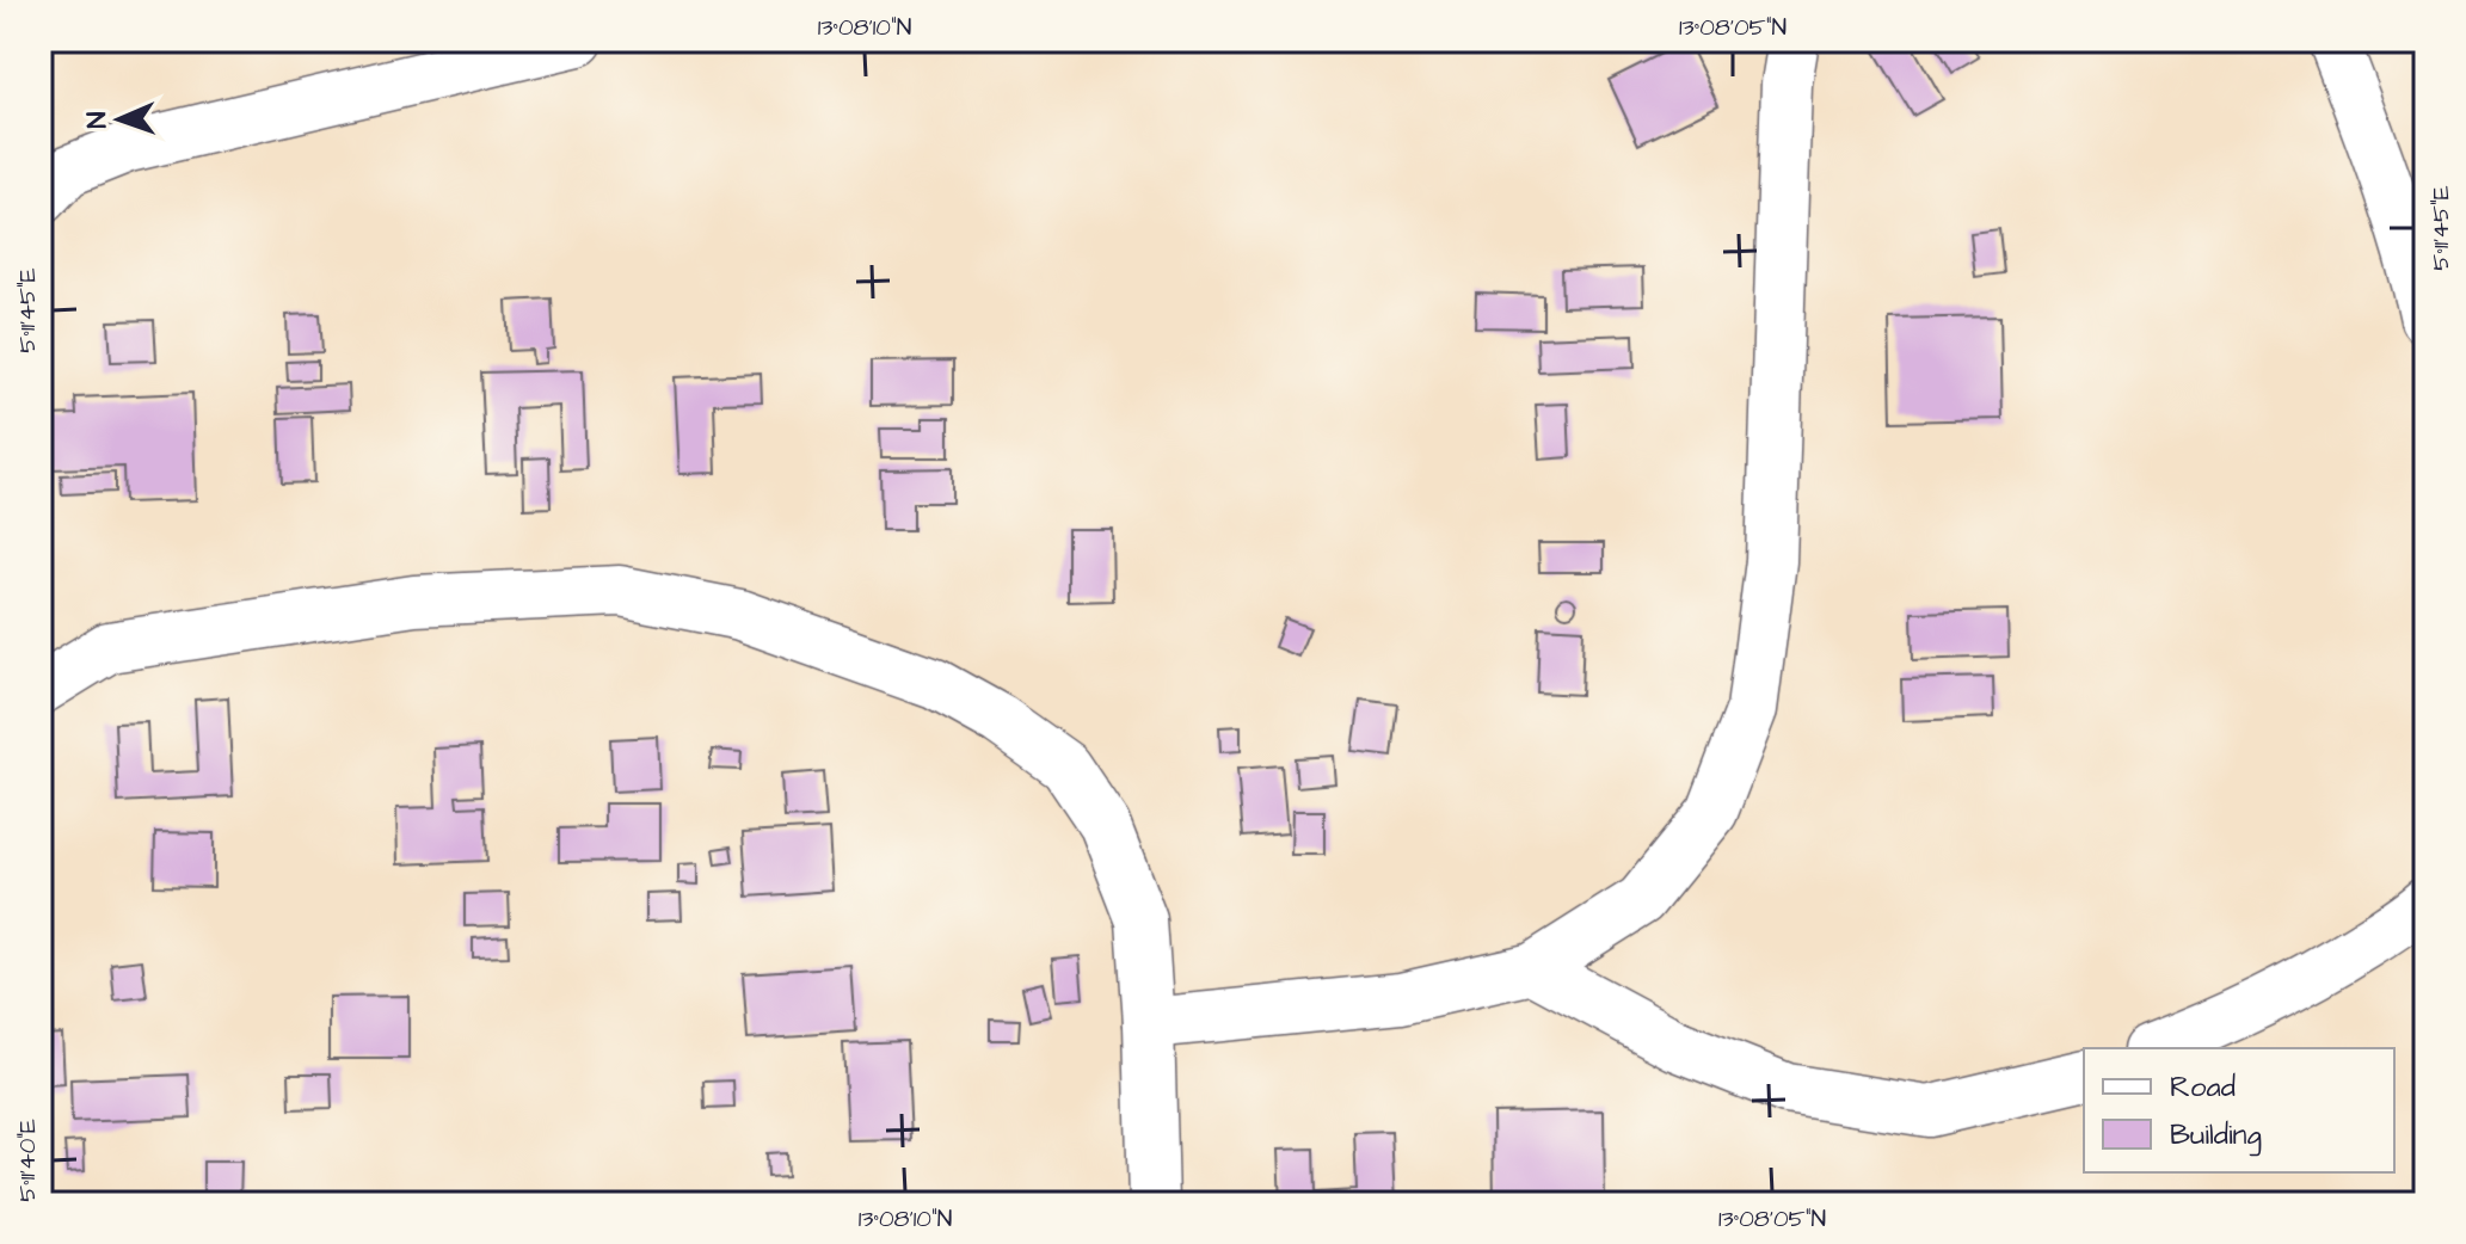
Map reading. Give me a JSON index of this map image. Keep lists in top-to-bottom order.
{
  "legend": ["Road", "Building"],
  "north": "left",
  "coordinates": [
    "13°08'10\"N",
    "13°08'05\"N",
    "5°11'45\"E",
    "5°11'40\"E"
  ]
}
